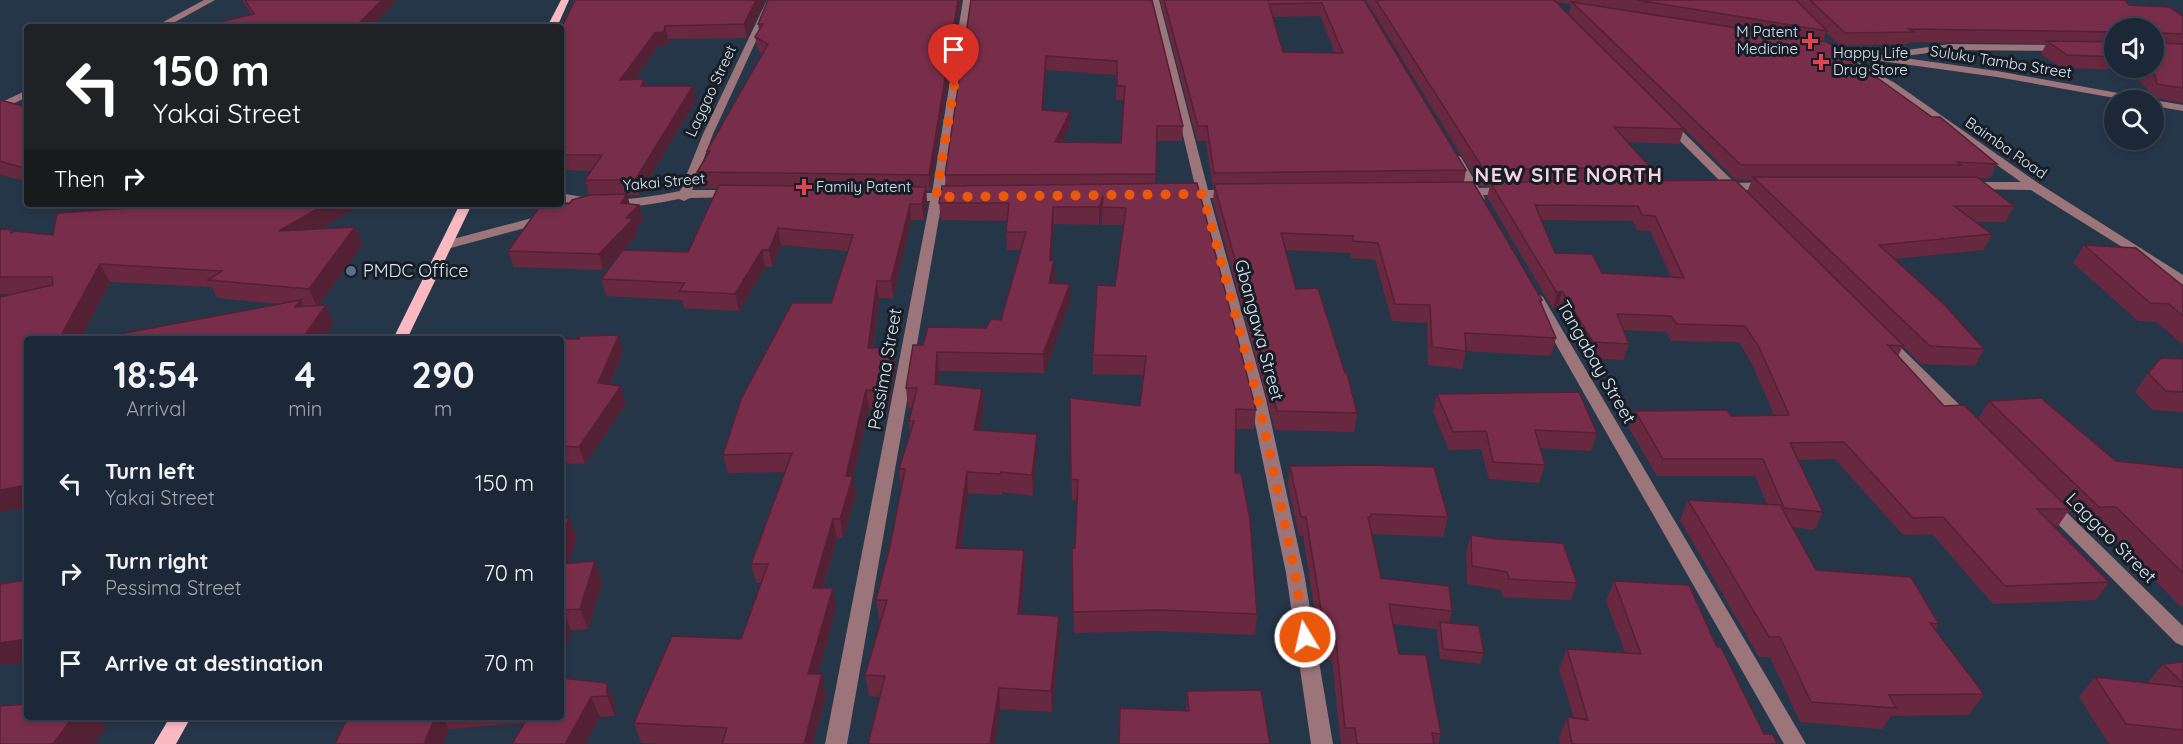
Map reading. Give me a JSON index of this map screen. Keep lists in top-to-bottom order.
{
  "streets": {
    "street": [
      "Suluku Tamba Street",
      "Laggao Street",
      "Baimba Road",
      "Yakai Street",
      "Gbangawa Street",
      "Tangabay Street",
      "Pessima Street"
    ]
  },
  "crossings": [
    ["Suluku Tamba Street", "Baimba Road"],
    ["Laggao Street", "Yakai Street"]
  ],
  "districts": ["NEW SITE NORTH"],
  "places": {
    "health": ["M Patent Medicine", "Happy Life Drug Store", "Family Patent"],
    "other": ["PMDC Office"]
  },
  "page": {
    "turn": ["150 m", "Yakai Street"],
    "then": "Then",
    "eta": [
      "18:54",
      "Arrival",
      "4",
      "min",
      "290",
      "m"
    ],
    "list": [
      {
        "name": "Turn left",
        "note": "Yakai Street",
        "value": "150 m"
      },
      {
        "name": "Turn right",
        "note": "Pessima Street",
        "value": "70 m"
      },
      {
        "name": "Arrive at destination",
        "value": "70 m"
      }
    ]
  }
}
